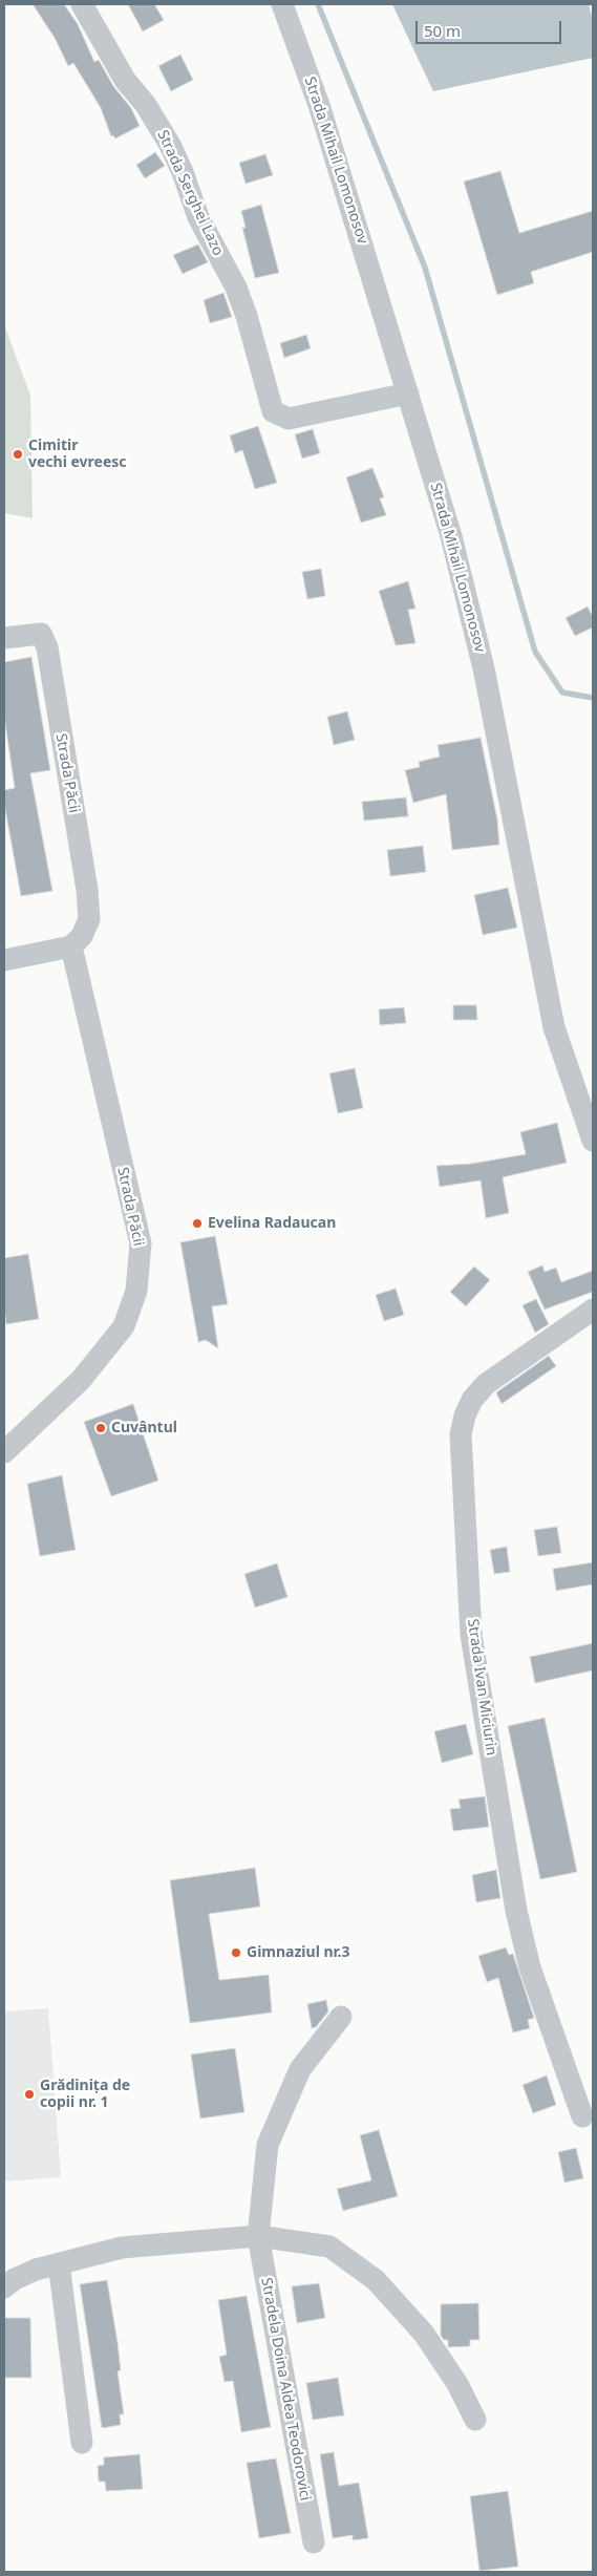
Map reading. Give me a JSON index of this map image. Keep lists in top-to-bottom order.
{
  "streets": {
    "street": [
      "Strada Mihail Lomonosov",
      "Strada Serghei Lazo",
      "Strada Păcii",
      "Strada Ivan Miciurin",
      "Stradela Doina Aldea Teodorovici"
    ]
  },
  "crossings": [
    ["Strada Mihail Lomonosov", "Strada Serghei Lazo"]
  ],
  "places": [
    "Cimitir vechi evreesc",
    "Evelina Radaucan",
    "Cuvântul",
    "Gimnaziul nr.3",
    "Grădinița de copii nr. 1"
  ],
  "scale_bar": "50 m"
}
